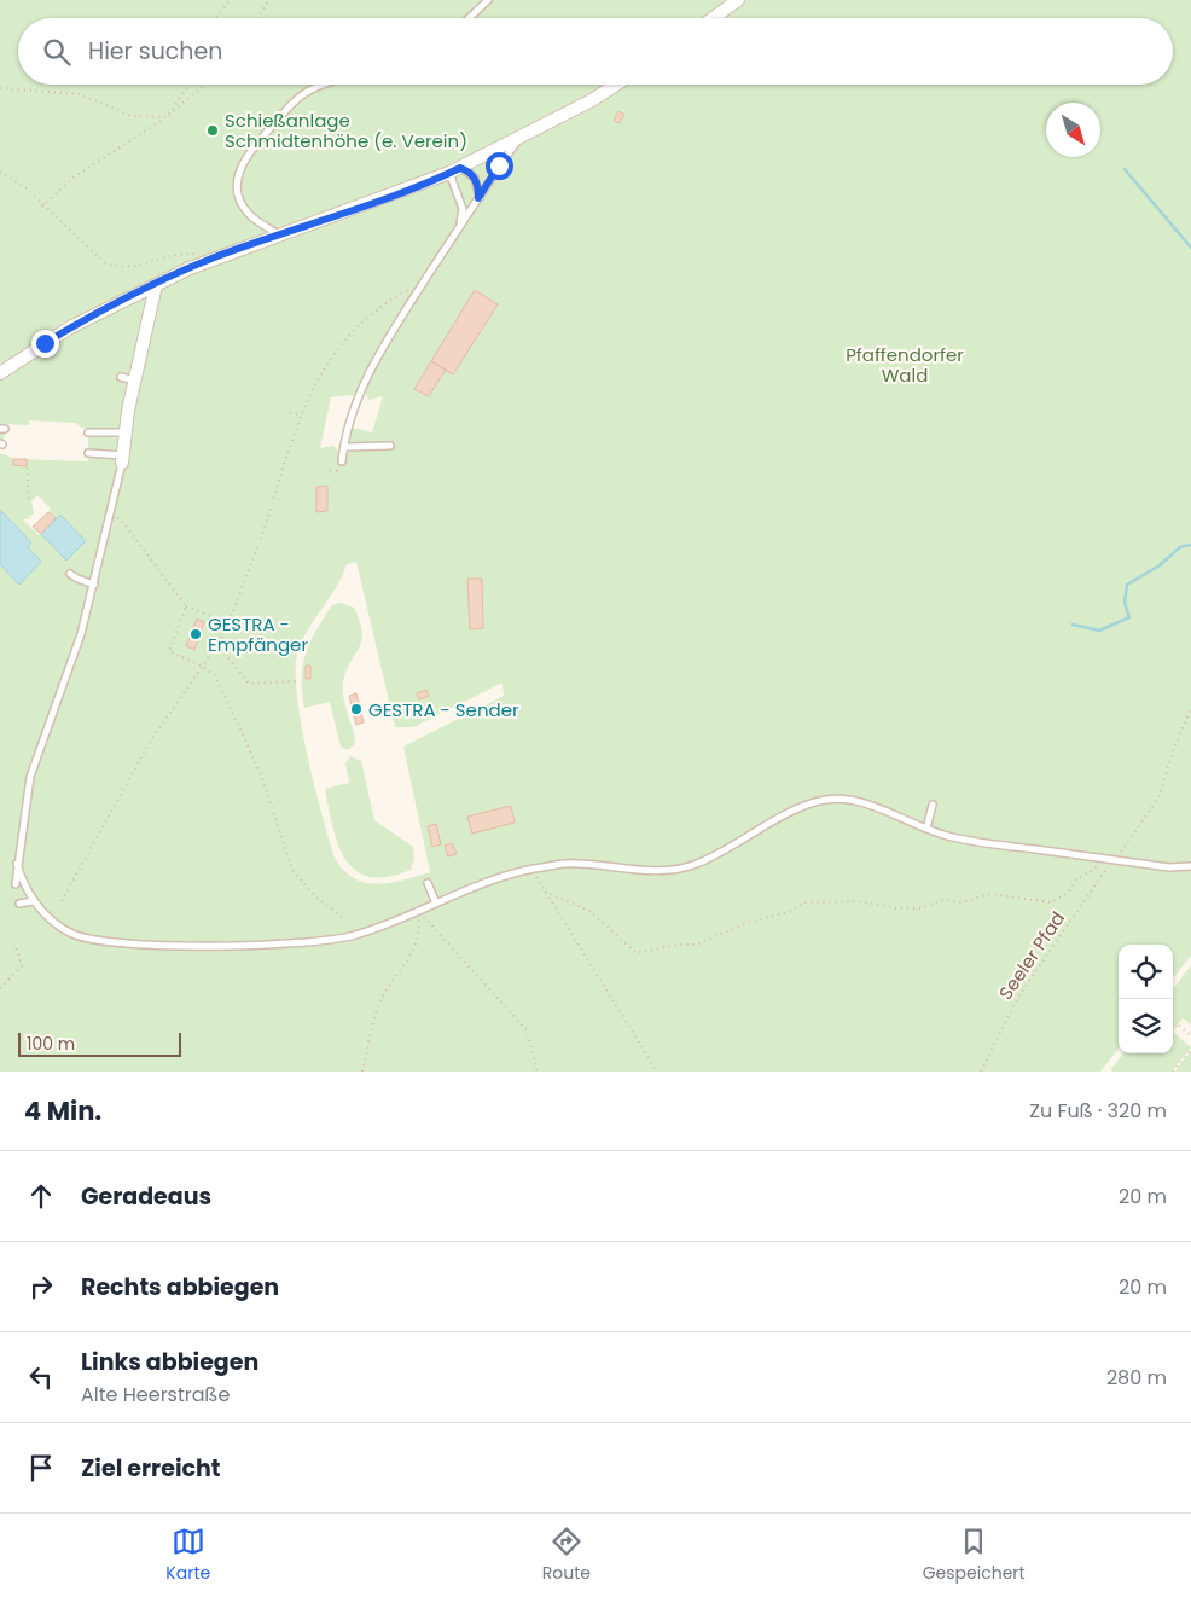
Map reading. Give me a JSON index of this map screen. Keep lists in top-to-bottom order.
{
  "streets": {
    "path": ["Seeler Pfad"]
  },
  "parks": ["Pfaffendorfer Wald"],
  "places": ["Schießanlage Schmidtenhöhe (e. Verein)", "GESTRA - Empfänger", "GESTRA - Sender"],
  "scale_bar": "100 m",
  "north": "bottom right",
  "page": {
    "search": "Hier suchen",
    "scale": "100 m",
    "heading": ["4 Min.", "Zu Fuß · 320 m"],
    "list": [
      ["Geradeaus", "20 m"],
      ["Rechts abbiegen", "20 m"],
      ["Links abbiegen", "Alte Heerstraße", "280 m"],
      "Ziel erreicht"
    ],
    "nav": ["Karte", "Route", "Gespeichert"]
  }
}
